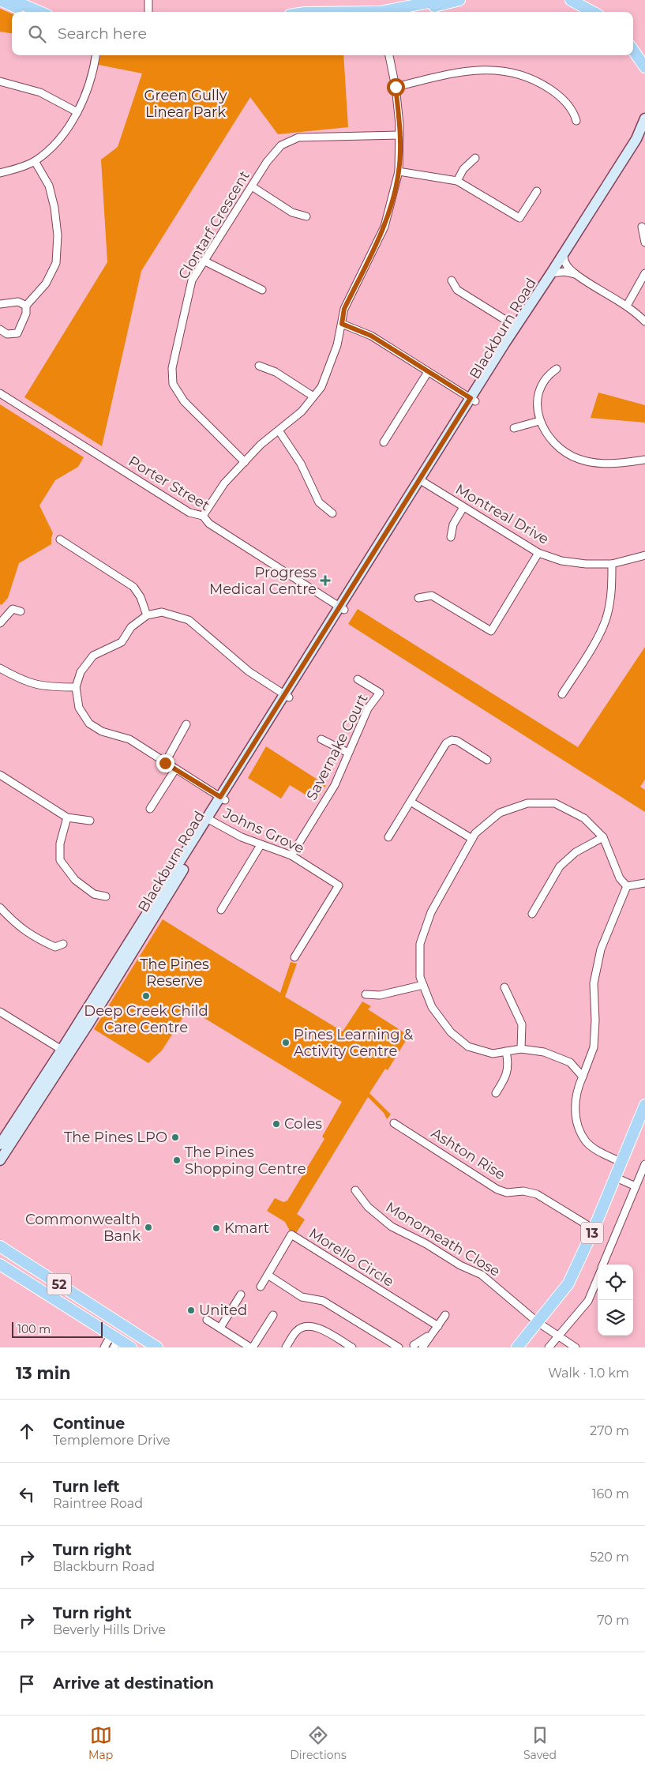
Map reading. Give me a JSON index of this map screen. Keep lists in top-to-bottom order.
{
  "streets": {
    "main road": ["Blackburn Road", "13", "52"],
    "street": [
      "Clontarf Crescent",
      "Porter Street",
      "Montreal Drive",
      "Savernake Court",
      "Johns Grove",
      "Ashton Rise",
      "Monomeath Close",
      "Morello Circle"
    ]
  },
  "crossings": [
    ["Blackburn Road", "Porter Street"],
    ["Blackburn Road", "Montreal Drive"],
    ["Blackburn Road", "Johns Grove"],
    ["Savernake Court", "Johns Grove"],
    ["Ashton Rise", "13"],
    ["13", "Monomeath Close"]
  ],
  "parks": ["Green Gully Linear Park", "The Pines Reserve"],
  "places": {
    "health": ["Progress Medical Centre"],
    "other": [
      "Deep Creek Child Care Centre",
      "Pines Learning & Activity Centre",
      "Coles",
      "The Pines LPO",
      "The Pines Shopping Centre",
      "Commonwealth Bank",
      "Kmart",
      "United"
    ]
  },
  "scale_bar": "100 m",
  "page": {
    "search": "Search here",
    "scale": "100 m",
    "heading": ["13 min", "Walk · 1.0 km"],
    "list": [
      ["Continue", "Templemore Drive", "270 m"],
      ["Turn left", "Raintree Road", "160 m"],
      ["Turn right", "Blackburn Road", "520 m"],
      ["Turn right", "Beverly Hills Drive", "70 m"],
      "Arrive at destination"
    ],
    "nav": ["Map", "Directions", "Saved"]
  }
}
